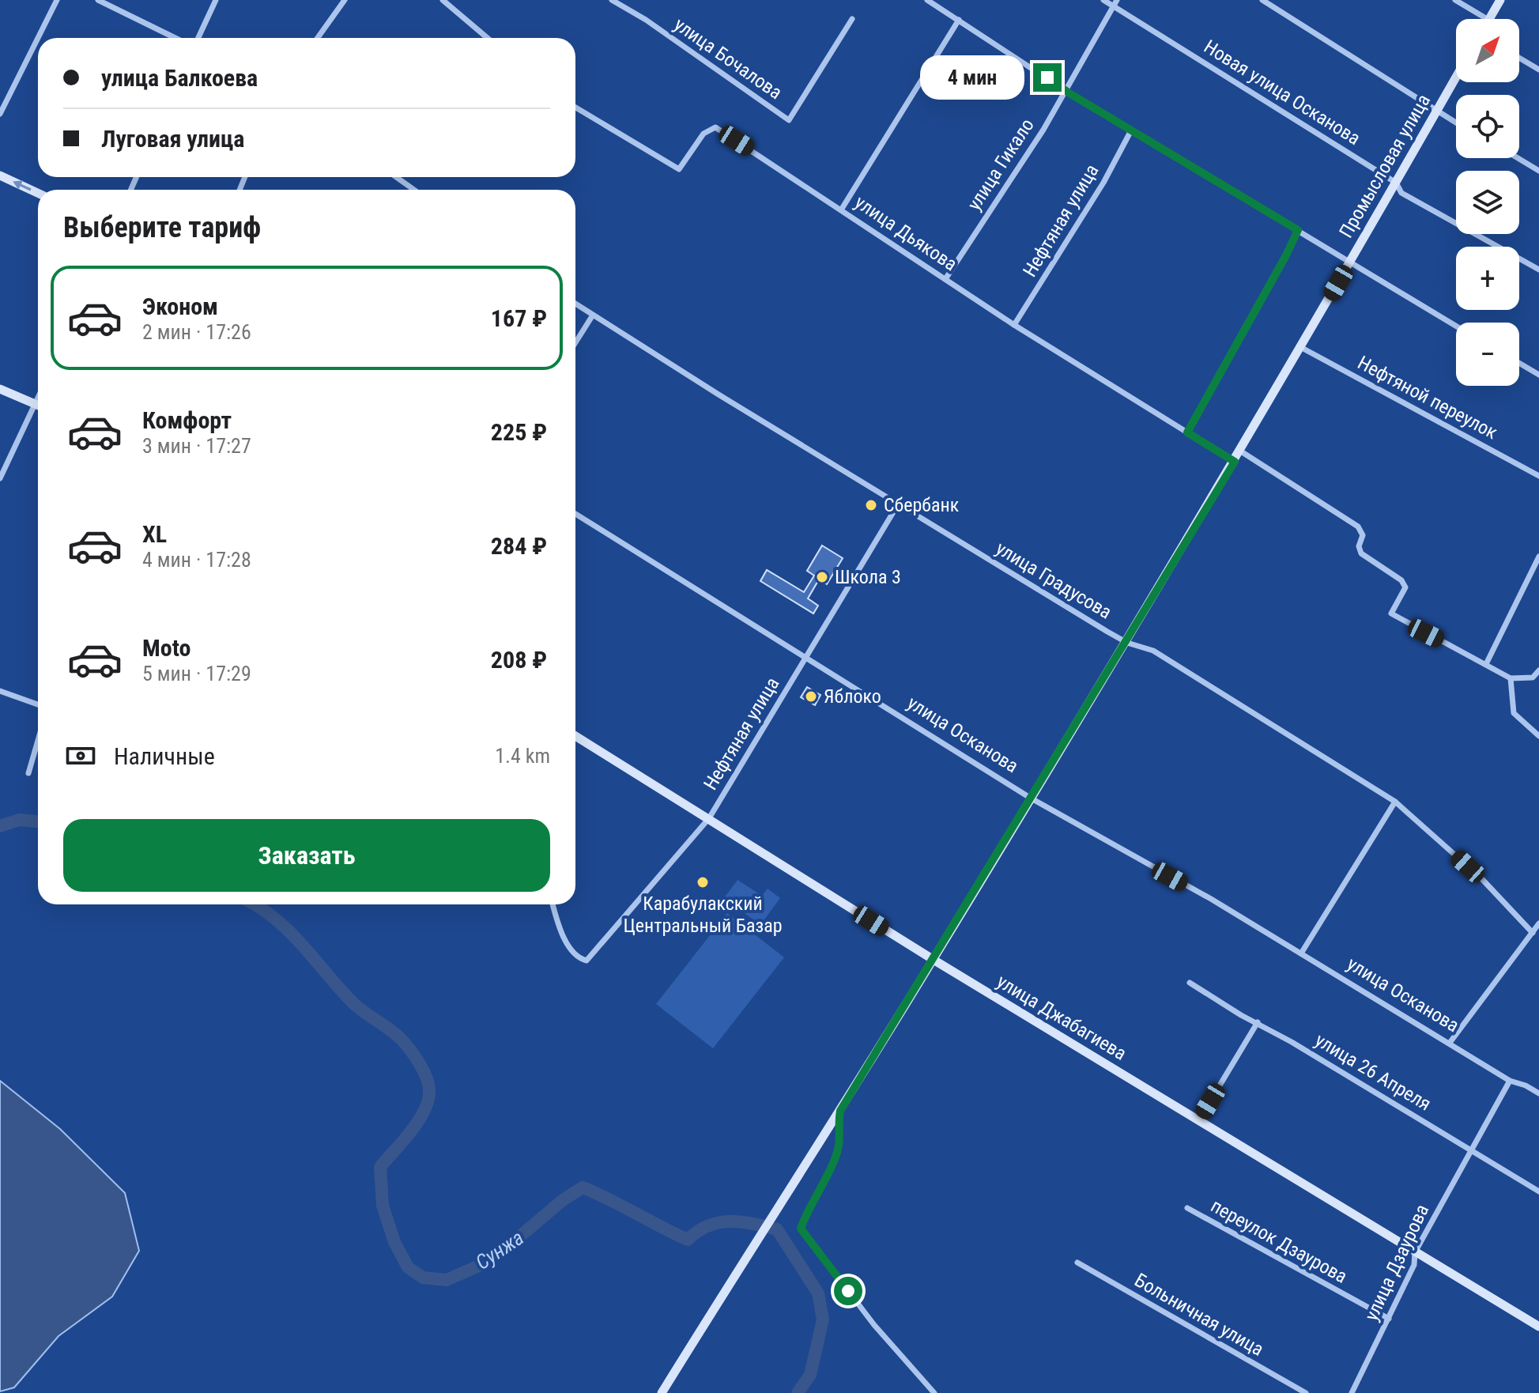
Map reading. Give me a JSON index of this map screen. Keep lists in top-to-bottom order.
{
  "streets": {
    "main road": ["Промысловая улица", "улица Джабагиева"],
    "street": [
      "улица Бочалова",
      "Новая улица Осканова",
      "улица Гикало",
      "Нефтяная улица",
      "улица Дьякова",
      "Нефтяной переулок",
      "улица Градусова",
      "улица Осканова",
      "улица 26 Апреля",
      "переулок Дзаурова",
      "улица Дзаурова",
      "Больничная улица"
    ]
  },
  "crossings": [
    ["Новая улица Осканова", "улица Гикало"],
    ["Новая улица Осканова", "Промысловая улица"],
    ["улица Гикало", "улица Дьякова"],
    ["Промысловая улица", "улица Дьякова"],
    ["Промысловая улица", "Нефтяной переулок"],
    ["Промысловая улица", "улица Градусова"],
    ["Промысловая улица", "улица Осканова"],
    ["Промысловая улица", "улица Джабагиева"],
    ["Нефтяная улица", "улица Дьякова"],
    ["Нефтяная улица", "улица Градусова"],
    ["Нефтяная улица", "улица Осканова"],
    ["Нефтяная улица", "улица Джабагиева"],
    ["улица Осканова", "улица Дзаурова"],
    ["улица Джабагиева", "улица Дзаурова"],
    ["улица 26 Апреля", "улица Дзаурова"],
    ["переулок Дзаурова", "улица Дзаурова"]
  ],
  "water": ["Сунжа"],
  "places": [
    "Сбербанк",
    "Школа 3",
    "Яблоко",
    "Карабулакский Центральный Базар"
  ],
  "north": "top right",
  "page": {
    "map_buttons": ["+", "−"],
    "banner": ["улица Балкоева", "Луговая улица"],
    "bubble": "4 мин",
    "heading": "Выберите тариф",
    "list": [
      {
        "name": "Эконом",
        "note": "2 мин · 17:26",
        "value": "167 ₽"
      },
      {
        "name": "Комфорт",
        "note": "3 мин · 17:27",
        "value": "225 ₽"
      },
      {
        "name": "XL",
        "note": "4 мин · 17:28",
        "value": "284 ₽"
      },
      {
        "name": "Moto",
        "note": "5 мин · 17:29",
        "value": "208 ₽"
      }
    ],
    "pay": ["Наличные", "1.4 km"],
    "buttons": "Заказать"
  }
}
